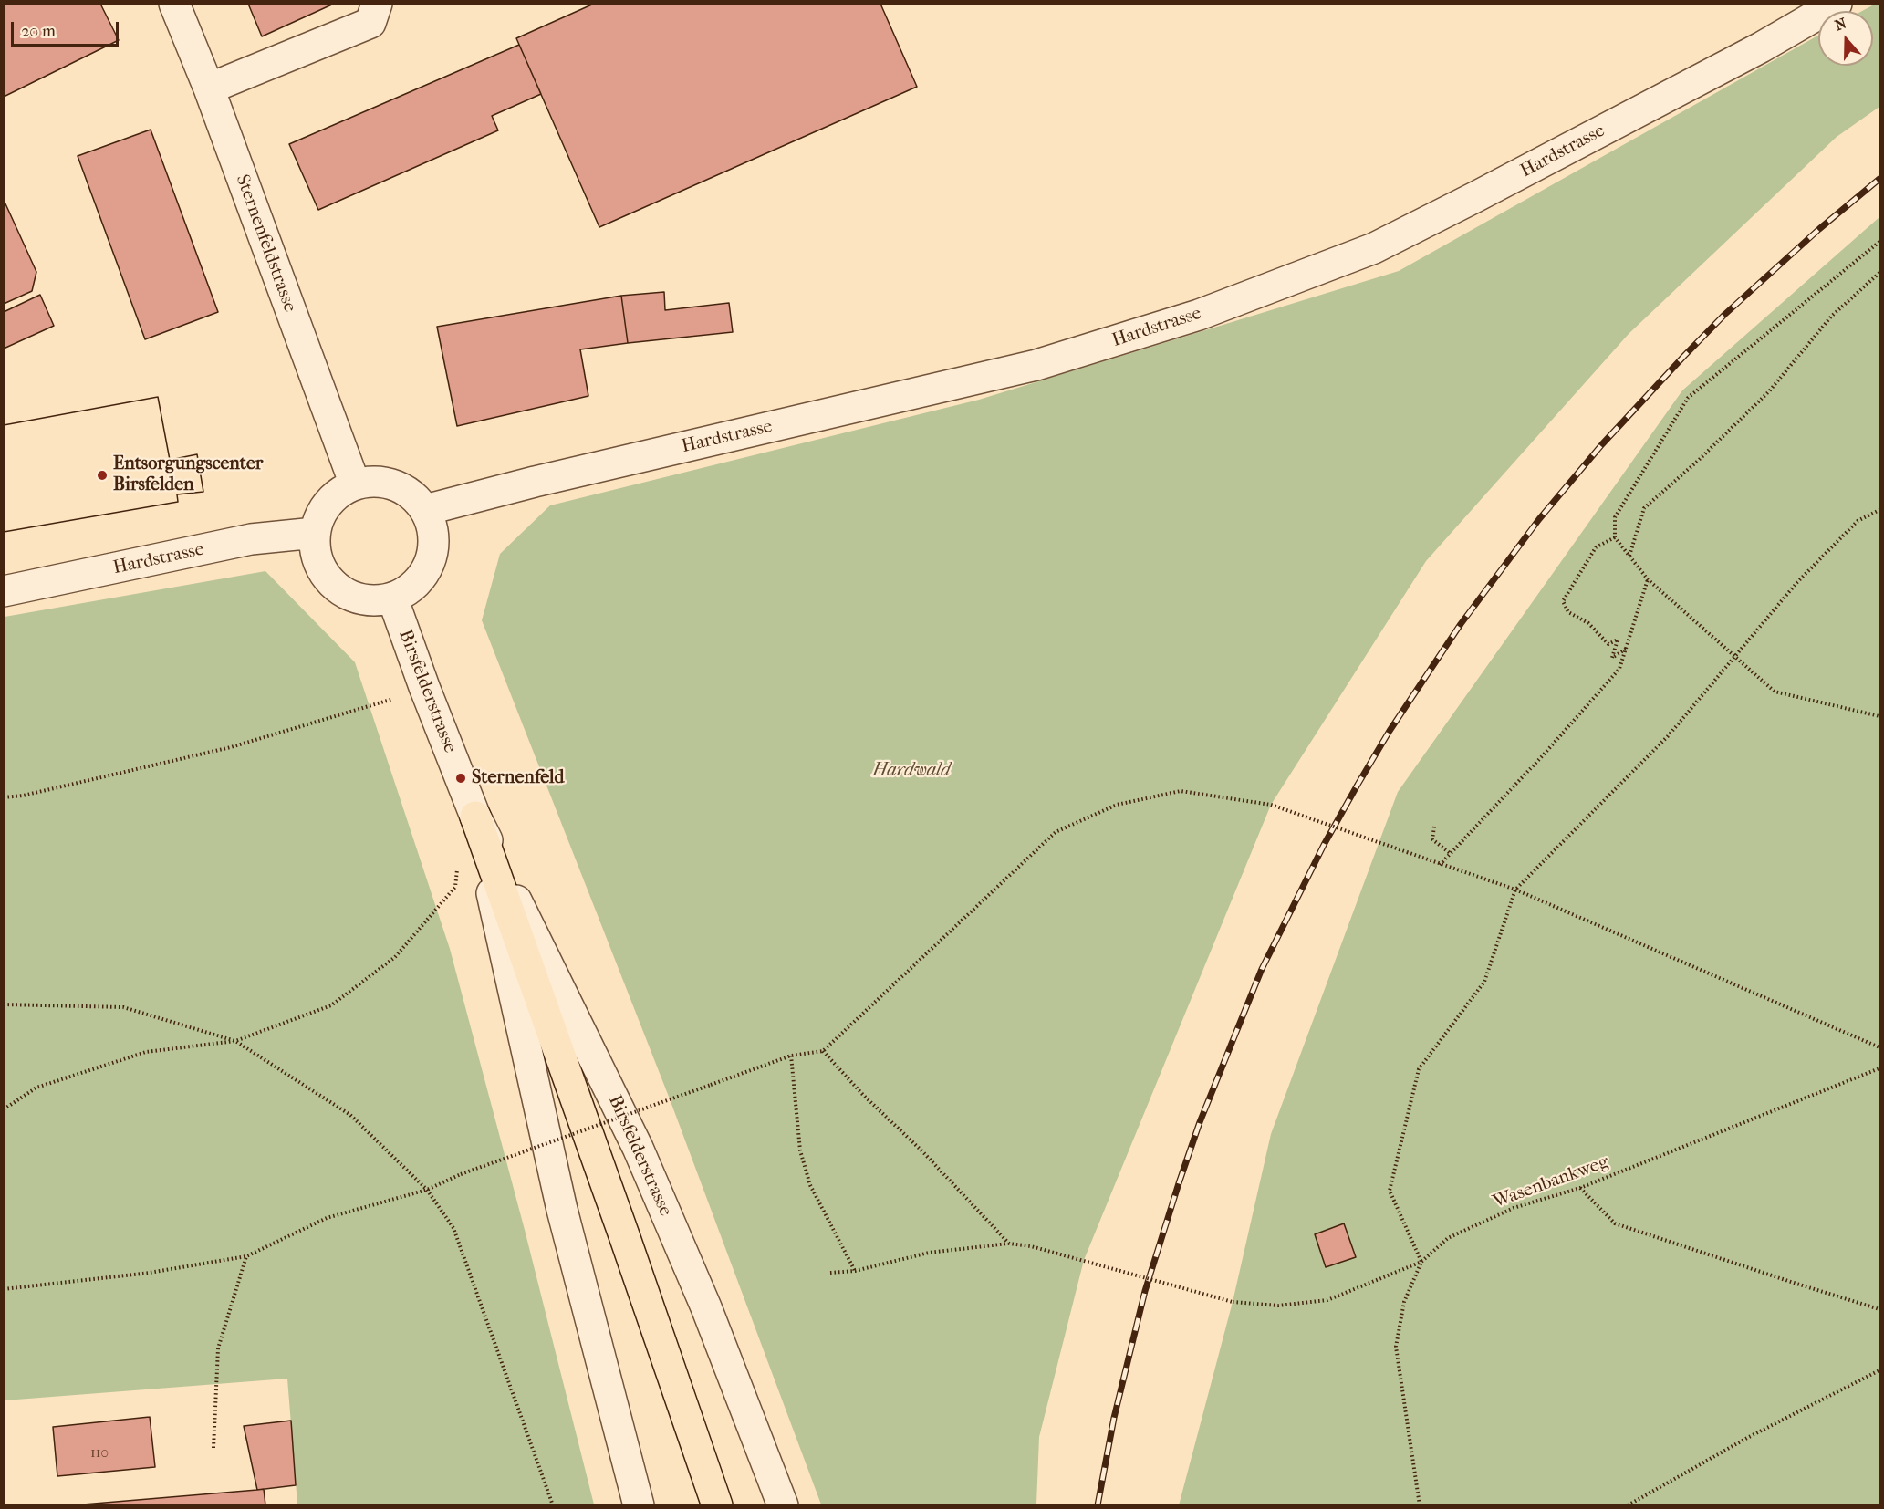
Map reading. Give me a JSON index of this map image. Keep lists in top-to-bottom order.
{
  "streets": {
    "street": ["Hardstrasse", "Sternenfeldstrasse", "Birsfelderstrasse"],
    "path": ["Wasenbankweg"]
  },
  "crossings": [
    ["Hardstrasse", "Sternenfeldstrasse"],
    ["Hardstrasse", "Birsfelderstrasse"],
    ["Sternenfeldstrasse", "Birsfelderstrasse"]
  ],
  "parks": ["Hardwald"],
  "places": ["Entsorgungscenter Birsfelden", "Sternenfeld"],
  "house_numbers": ["110"],
  "scale_bar": "20 m",
  "north": "top"
}
